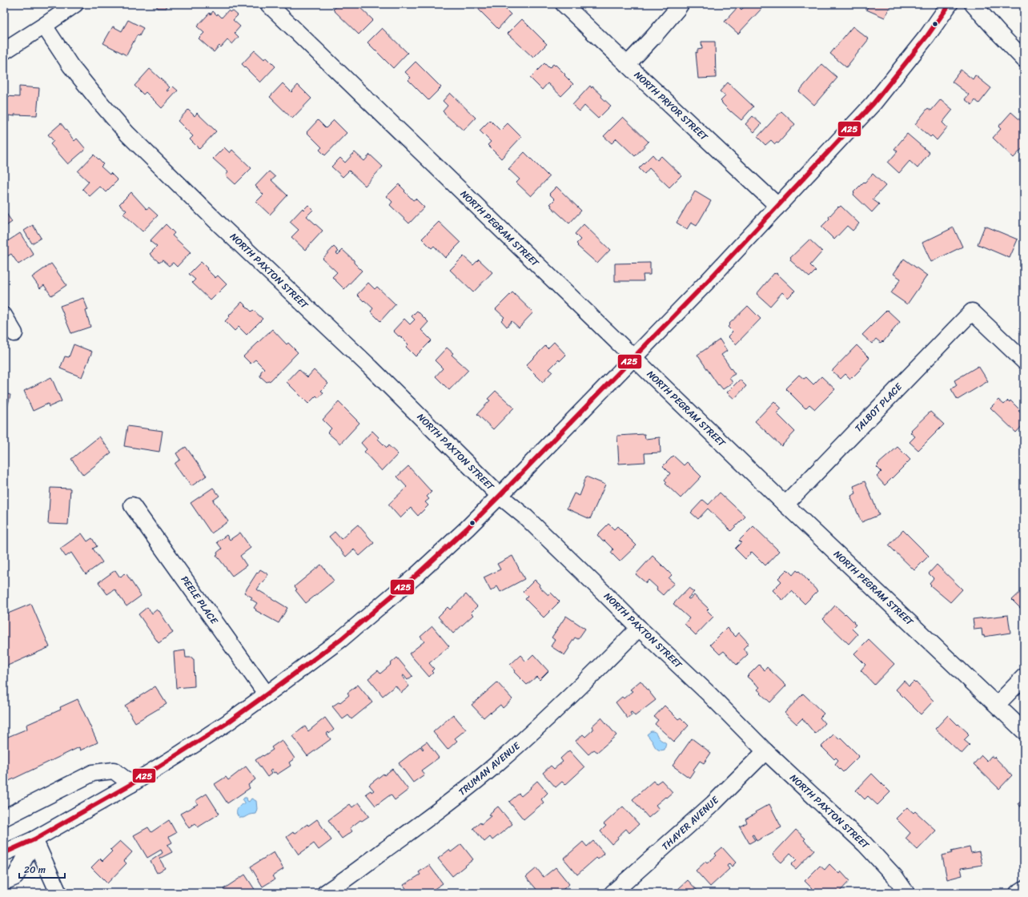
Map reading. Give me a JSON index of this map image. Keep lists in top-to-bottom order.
{
  "streets": {
    "street": [
      "NORTH PRYOR STREET",
      "NORTH PEGRAM STREET",
      "NORTH PAXTON STREET",
      "TALBOT PLACE",
      "PEELE PLACE",
      "TRUMAN AVENUE",
      "THAYER AVENUE"
    ]
  },
  "crossings": [
    ["NORTH PEGRAM STREET", "TALBOT PLACE"],
    ["NORTH PAXTON STREET", "TRUMAN AVENUE"],
    ["NORTH PAXTON STREET", "THAYER AVENUE"]
  ],
  "lines": ["transit line A25"],
  "scale_bar": "20 m"
}
